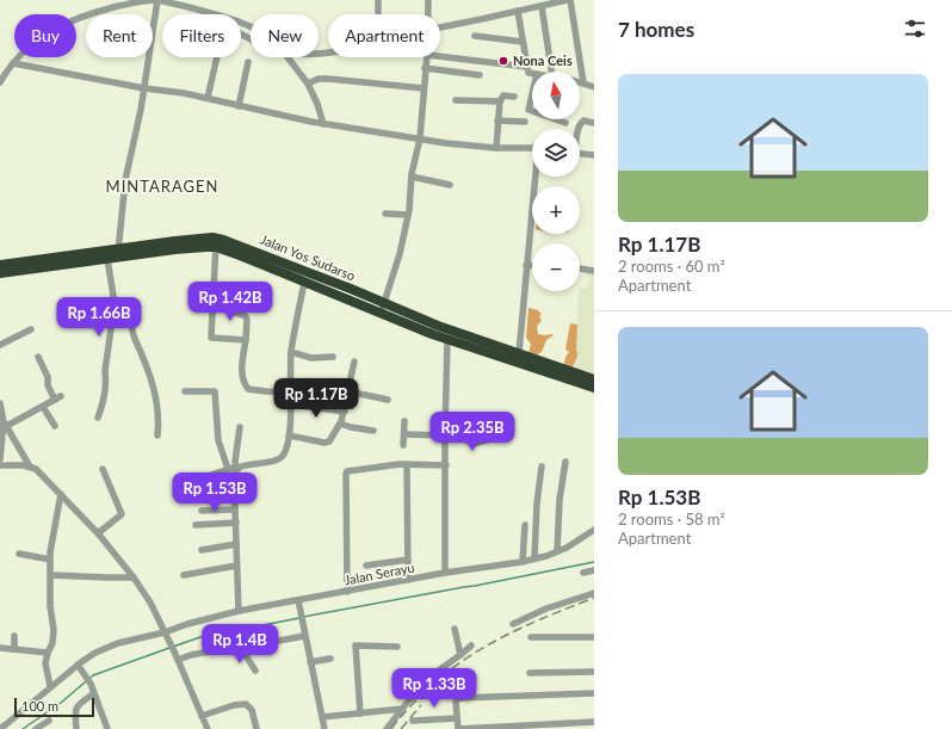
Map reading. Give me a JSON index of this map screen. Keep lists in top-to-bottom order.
{
  "streets": {
    "highway": ["Jalan Yos Sudarso"],
    "street": ["Jalan Serayu"]
  },
  "districts": ["MINTARAGEN"],
  "places": ["Nona Ceis"],
  "scale_bar": "100 m",
  "north": "top",
  "page": {
    "heading": "7 homes",
    "chip": [
      "Buy",
      "Rent",
      "Filters",
      "New",
      "Apartment"
    ],
    "list": [
      {
        "name": "Rp 1.17B",
        "note": "2 rooms · 60 m² · Apartment"
      },
      {
        "name": "Rp 1.53B",
        "note": "2 rooms · 58 m² · Apartment"
      }
    ],
    "map_buttons": ["+", "−"],
    "price": [
      "Rp 1.42B",
      "Rp 1.66B",
      "Rp 1.17B",
      "Rp 2.35B",
      "Rp 1.53B",
      "Rp 1.4B",
      "Rp 1.33B"
    ],
    "scale": "100 m"
  }
}
